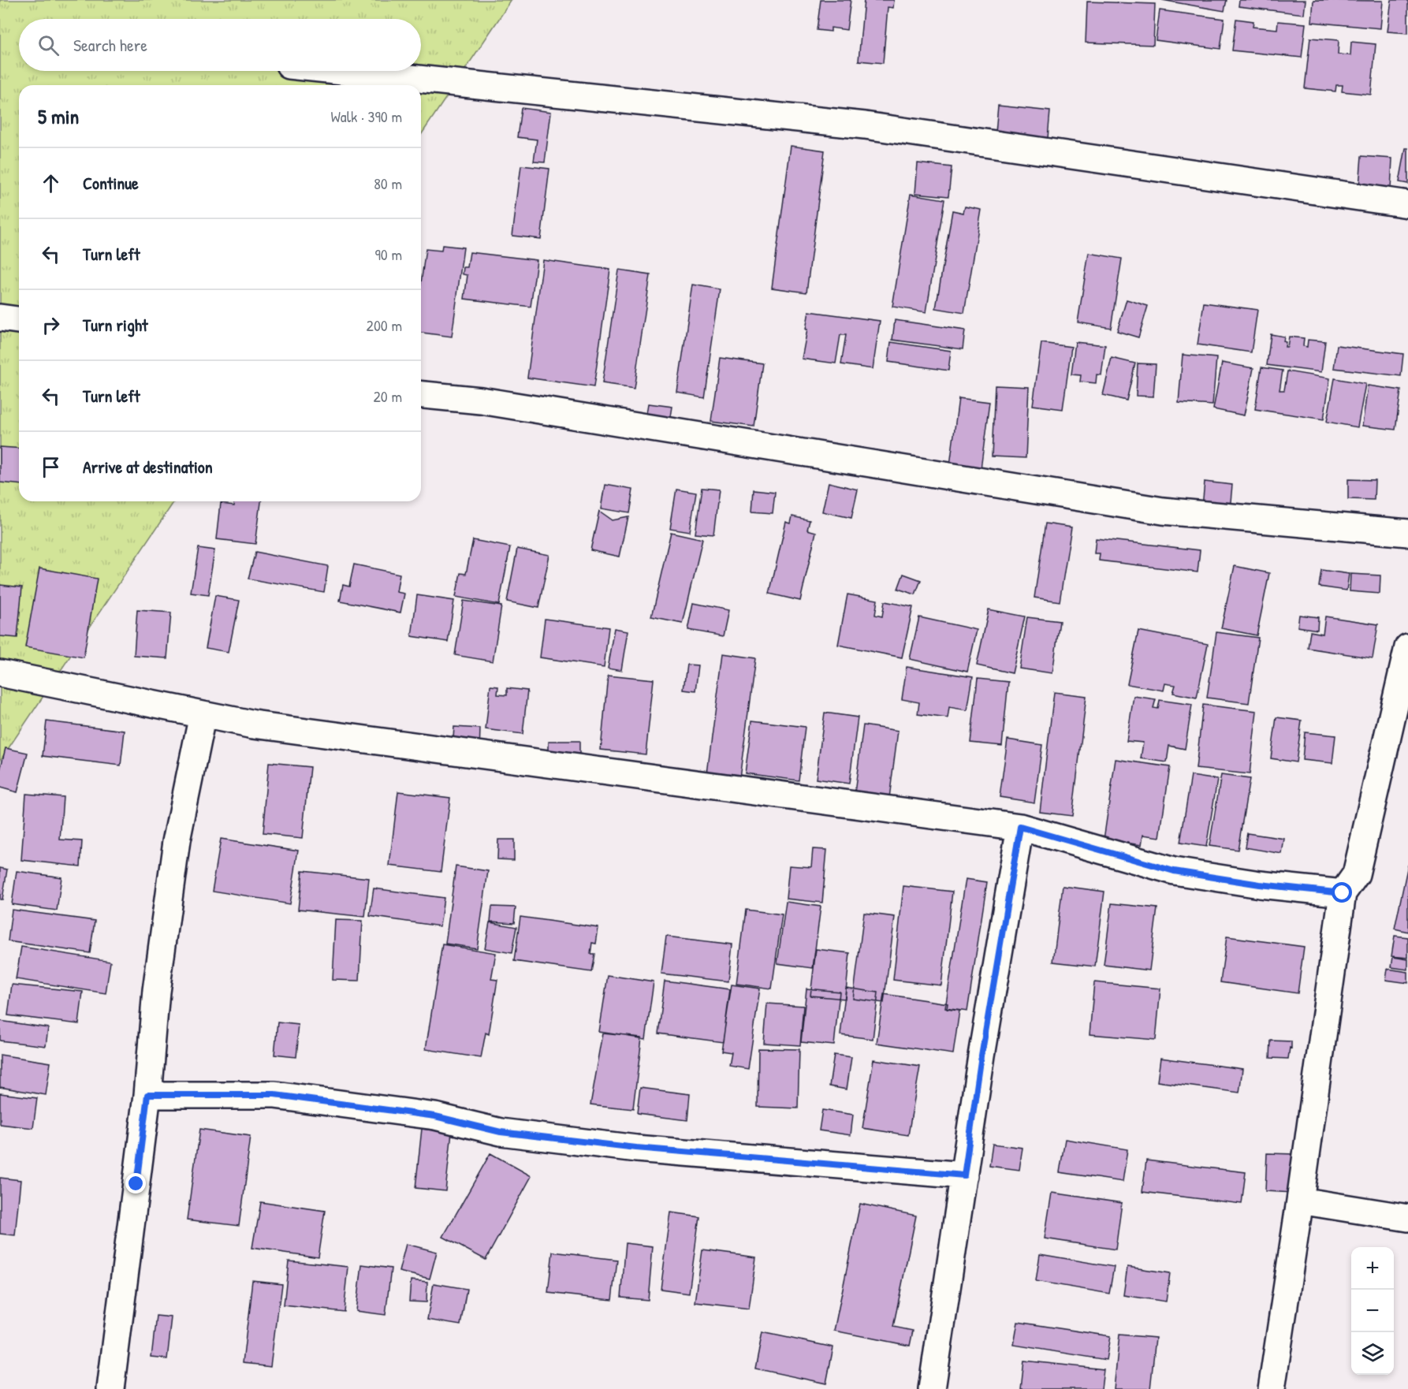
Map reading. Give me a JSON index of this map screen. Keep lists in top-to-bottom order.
{
  "page": {
    "search": "Search here",
    "heading": ["5 min", "Walk · 390 m"],
    "list": [
      ["Continue", "80 m"],
      ["Turn left", "90 m"],
      ["Turn right", "200 m"],
      ["Turn left", "20 m"],
      "Arrive at destination"
    ],
    "map_buttons": ["+", "−"]
  }
}
